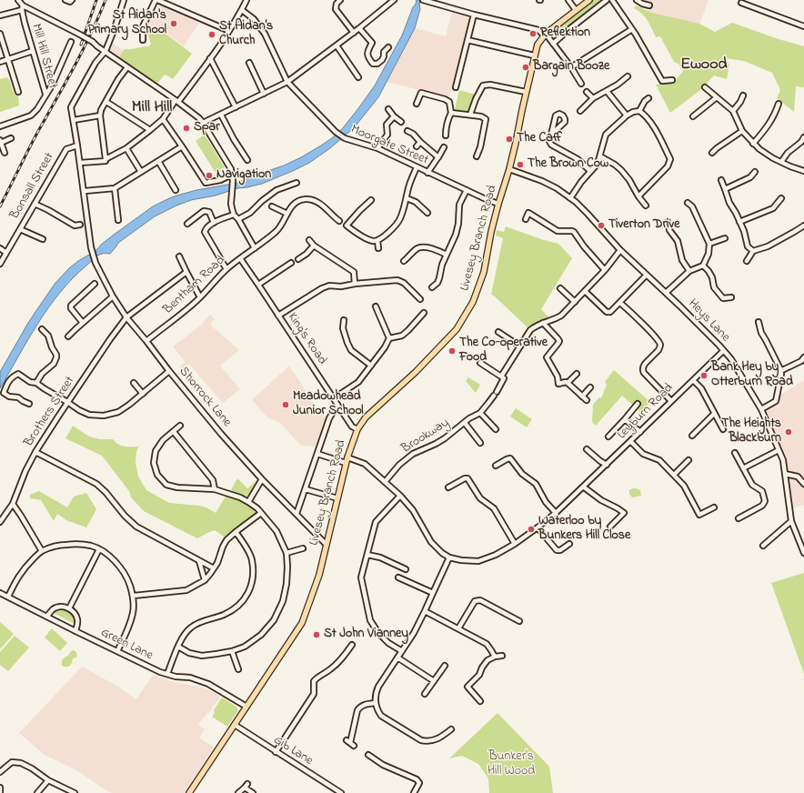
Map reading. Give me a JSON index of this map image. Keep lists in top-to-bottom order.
{
  "streets": {
    "main road": ["Livesey Branch Road"],
    "street": [
      "Mill Hill Street",
      "Moorgate Street",
      "Bonsall Street",
      "Bentham Road",
      "Heys Lane",
      "King's Road",
      "Shorrock Lane",
      "Brothers Street",
      "Leyburn Road",
      "Brookway",
      "Green Lane",
      "Gib Lane"
    ]
  },
  "crossings": [
    ["Moorgate Street", "Livesey Branch Road"],
    ["Livesey Branch Road", "Heys Lane"],
    ["Livesey Branch Road", "King's Road"],
    ["Livesey Branch Road", "Shorrock Lane"],
    ["Livesey Branch Road", "Green Lane"],
    ["Livesey Branch Road", "Gib Lane"],
    ["Bentham Road", "King's Road"],
    ["Bentham Road", "Shorrock Lane"],
    ["Heys Lane", "Leyburn Road"],
    ["Shorrock Lane", "Brothers Street"]
  ],
  "districts": ["Ewood", "Mill Hill"],
  "parks": ["Bunker's Hill Wood"],
  "places": [
    "St Aidan's Primary School",
    "Reflektion",
    "St Aidan’s Church",
    "Bargain Booze",
    "Spar",
    "The Caff",
    "The Brown Cow",
    "Navigation",
    "Tiverton Drive",
    "The Co-operative Food",
    "Bank Hey by Otterburn Road",
    "Meadowhead Junior School",
    "The Heights Blackburn",
    "Waterloo by Bunkers Hill Close",
    "St John Vianney"
  ]
}
